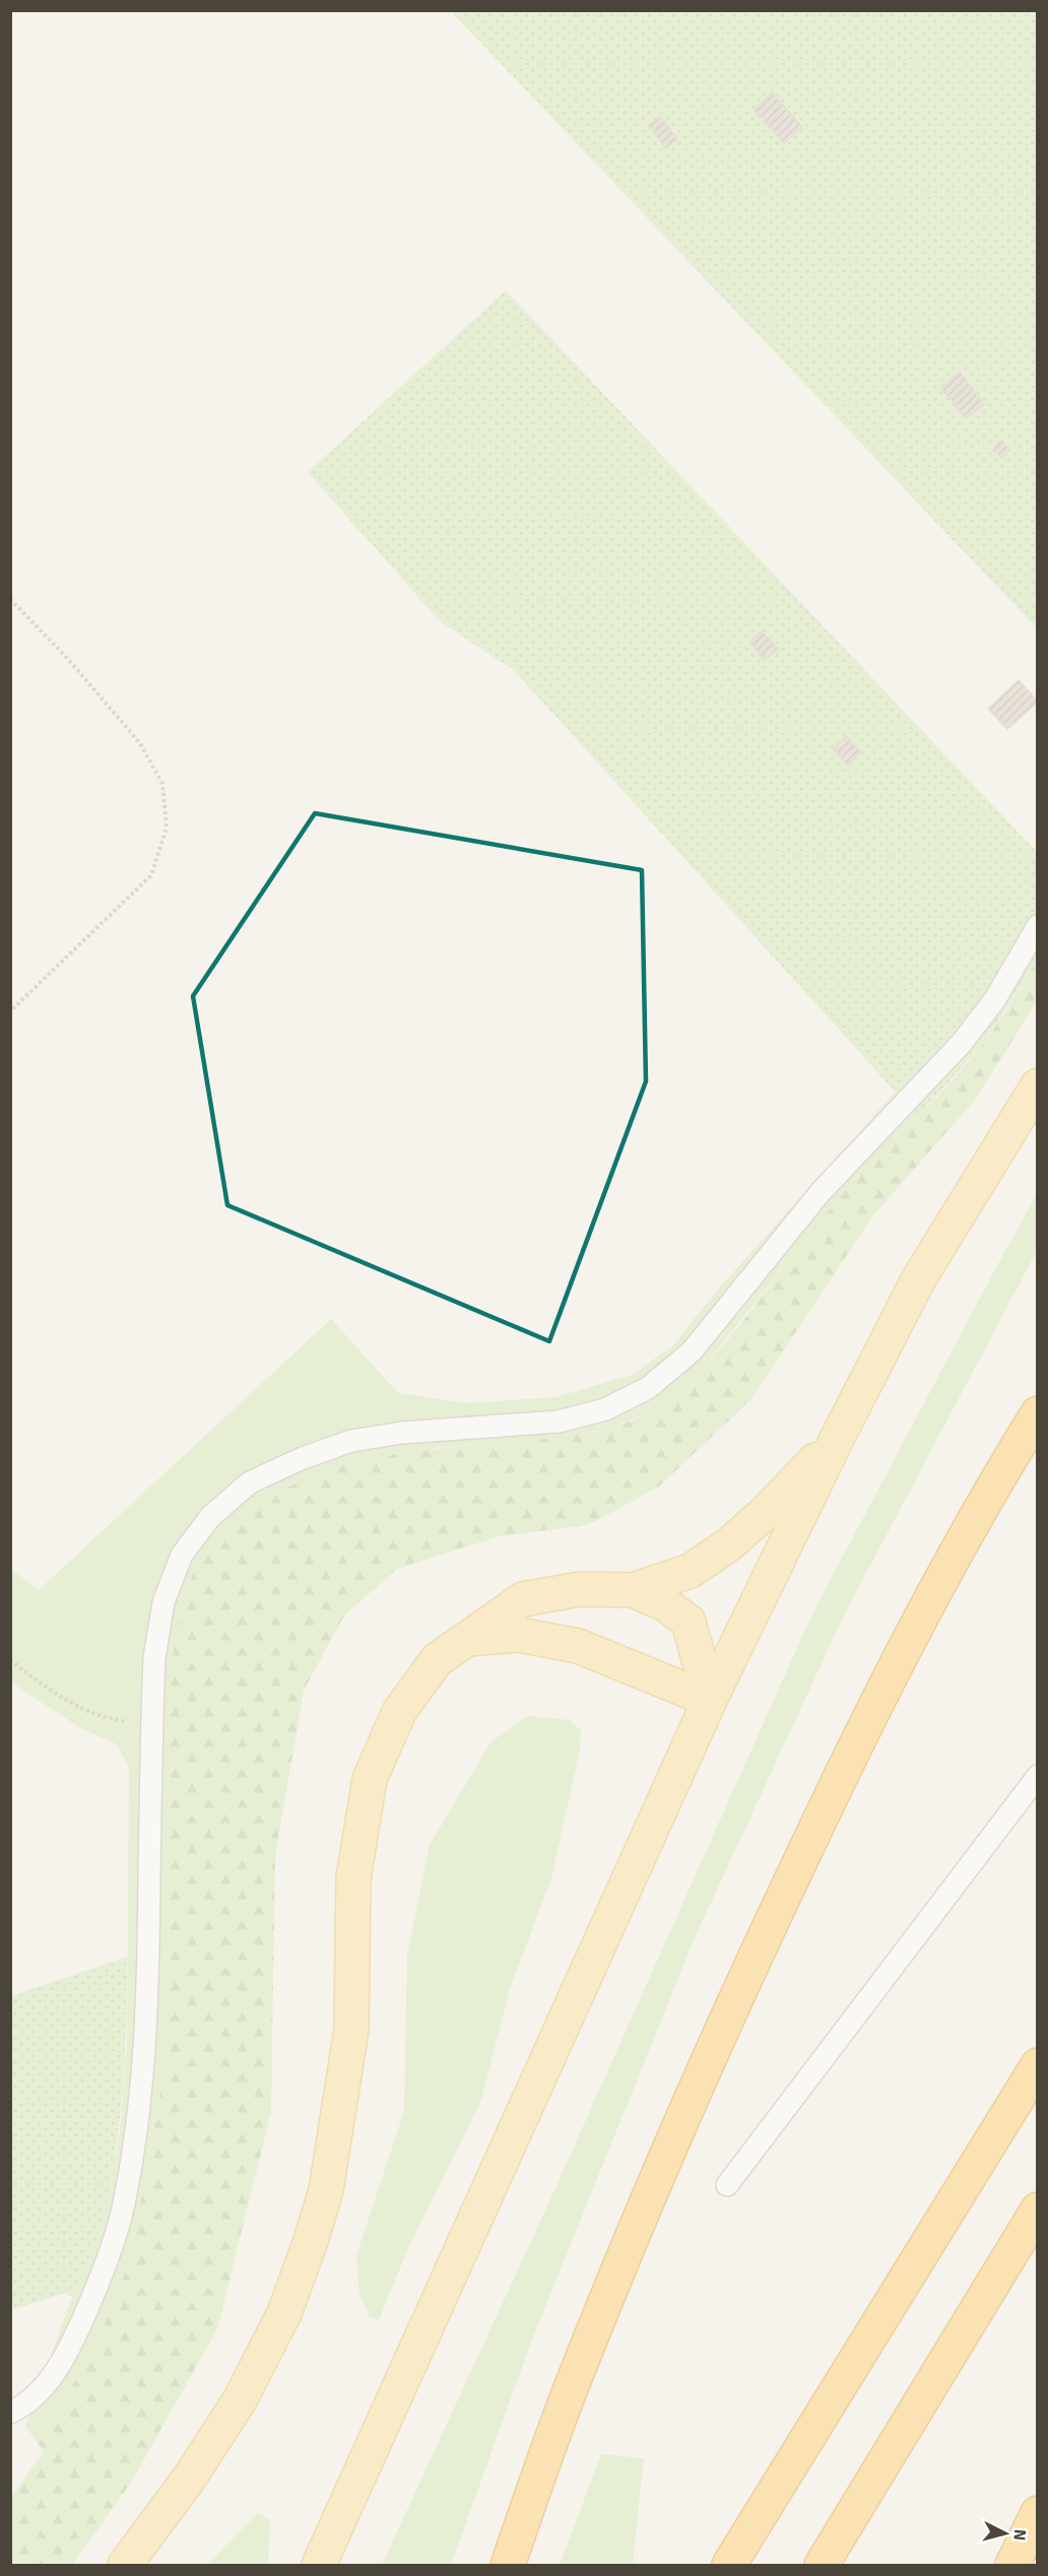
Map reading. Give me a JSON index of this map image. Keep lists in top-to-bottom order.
{
  "north": "right"
}
